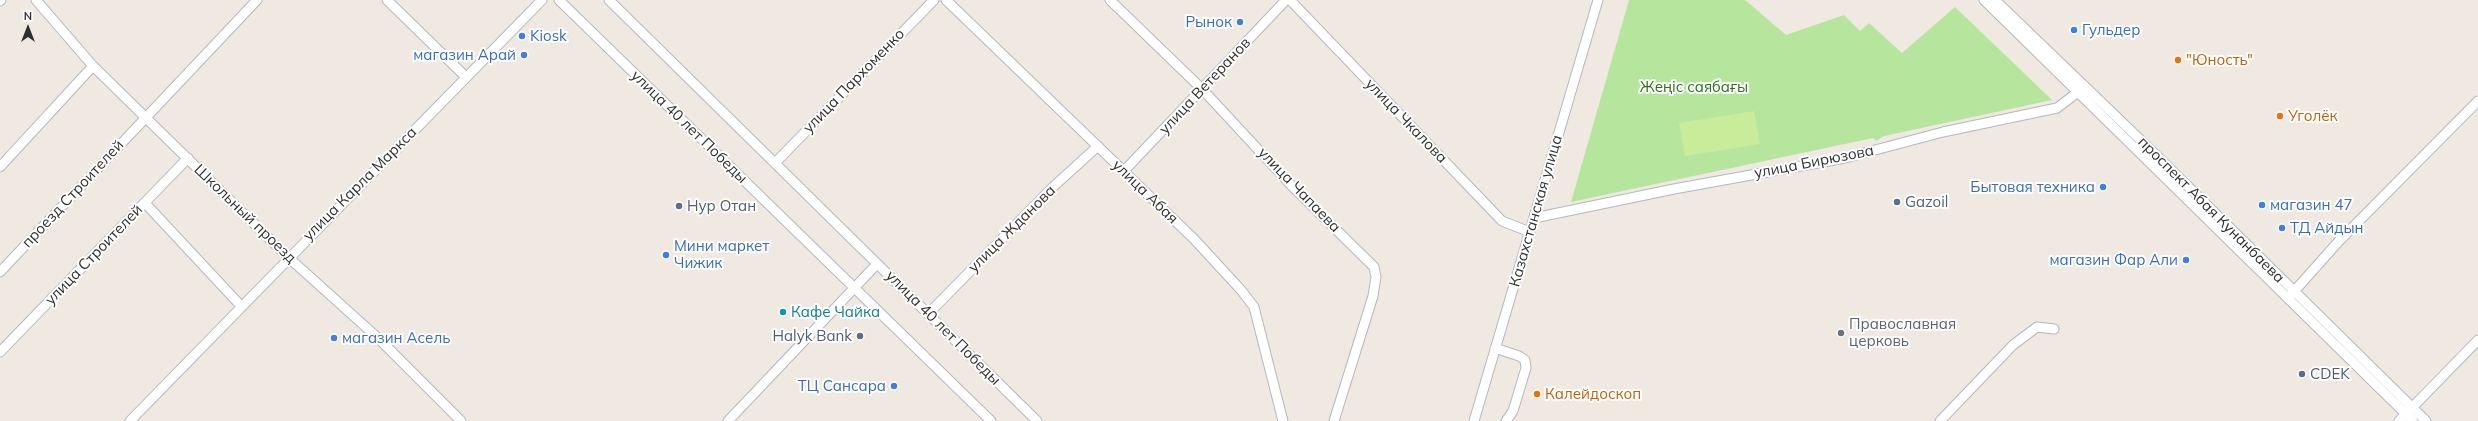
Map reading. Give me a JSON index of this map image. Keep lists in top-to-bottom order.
{
  "streets": {
    "street": [
      "улица Пархоменко",
      "улица Ветеранов",
      "улица Чкалова",
      "улица 40 лет Победы",
      "улица Бирюзова",
      "улица Карла Маркса",
      "улица Чапаева",
      "улица Абая",
      "проезд Строителей",
      "проспект Абая Кунанбаева",
      "Казахстанская улица",
      "Школьный проезд",
      "улица Жданова",
      "улица Строителей"
    ]
  },
  "crossings": [
    ["улица Пархоменко", "улица 40 лет Победы"],
    ["улица Ветеранов", "улица Чапаева"],
    ["улица Ветеранов", "улица Абая"],
    ["улица Чкалова", "Казахстанская улица"],
    ["улица 40 лет Победы", "улица Жданова"],
    ["улица Бирюзова", "проспект Абая Кунанбаева"],
    ["улица Бирюзова", "Казахстанская улица"],
    ["улица Карла Маркса", "Школьный проезд"],
    ["улица Абая", "улица Жданова"],
    ["проезд Строителей", "Школьный проезд"],
    ["Школьный проезд", "улица Строителей"]
  ],
  "parks": ["Жеңіс саябағы"],
  "places": [
    "Рынок",
    "Гульдер",
    "Kiosk",
    "магазин Арай",
    "\"Юность\"",
    "Уголёк",
    "Бытовая техника",
    "Gazoil",
    "магазин 47",
    "Нур Отан",
    "ТД Айдын",
    "Мини маркет Чижик",
    "магазин Фар Али",
    "Кафе Чайка",
    "Православная церковь",
    "Halyk Bank",
    "магазин Асель",
    "CDEK",
    "ТЦ Сансара",
    "Калейдоскоп"
  ],
  "north": "top"
}
